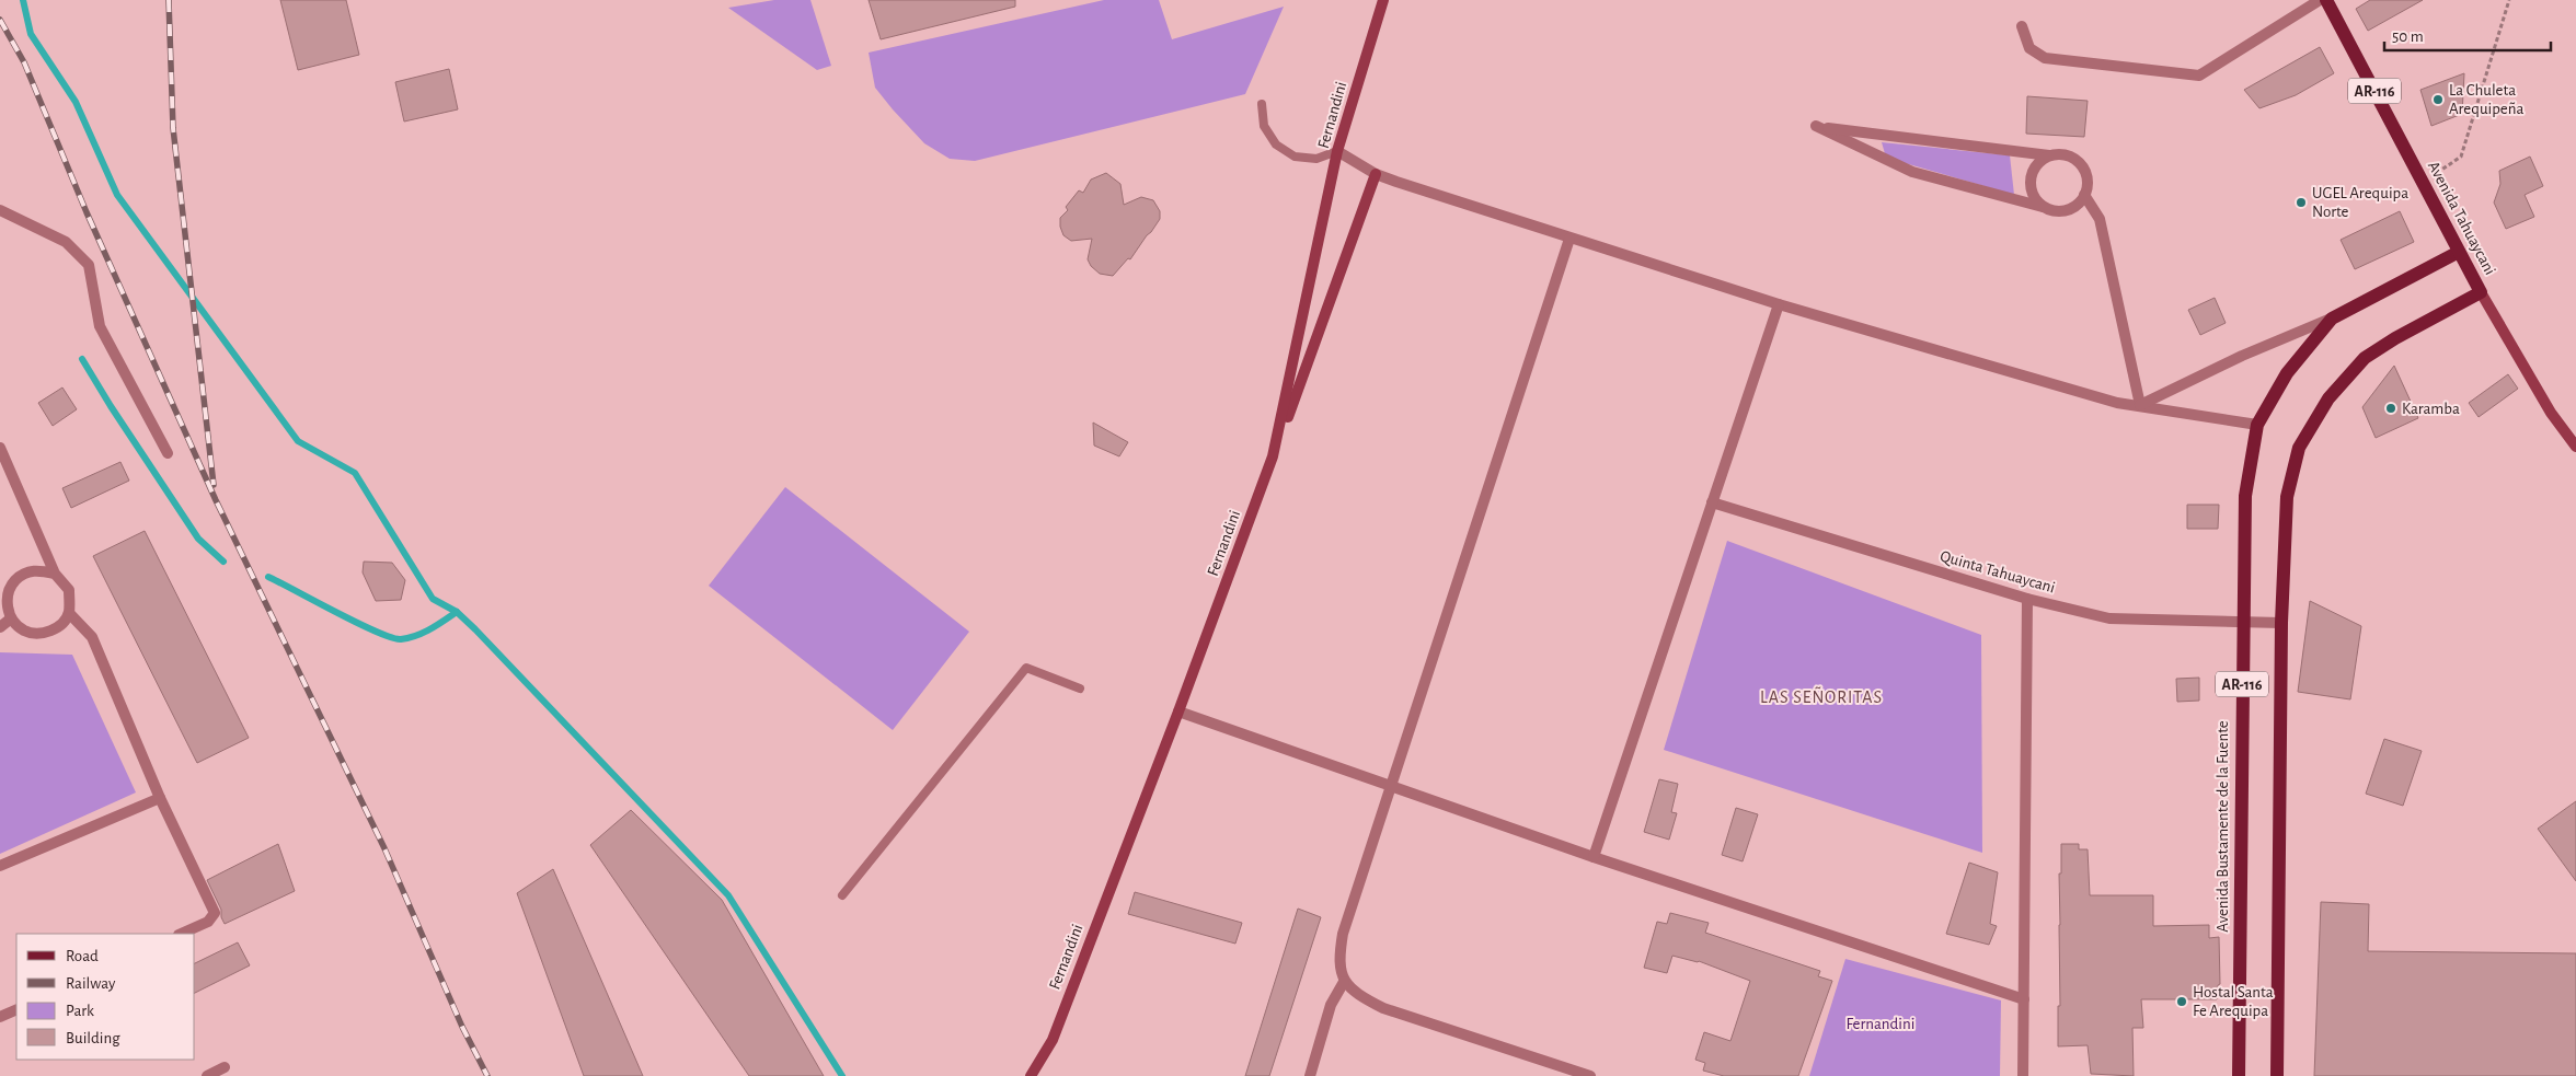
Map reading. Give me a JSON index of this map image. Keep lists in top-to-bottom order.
{
  "streets": {
    "main road": ["AR-116", "Avenida Tahuaycani", "Avenida Bustamente de la Fuente"],
    "street": ["Fernandini", "Quinta Tahuaycani"]
  },
  "crossings": [
    ["AR-116", "Avenida Tahuaycani"],
    ["AR-116", "Quinta Tahuaycani"],
    ["Avenida Tahuaycani", "Avenida Bustamente de la Fuente"],
    ["Quinta Tahuaycani", "Avenida Bustamente de la Fuente"]
  ],
  "districts": ["LAS SEÑORITAS"],
  "parks": ["Fernandini"],
  "places": [
    "La Chuleta Arequipeña",
    "UGEL Arequipa Norte",
    "Karamba",
    "Hostal Santa Fe Arequipa"
  ],
  "legend": [
    "Road",
    "Railway",
    "Park",
    "Building"
  ],
  "scale_bar": "50 m"
}
